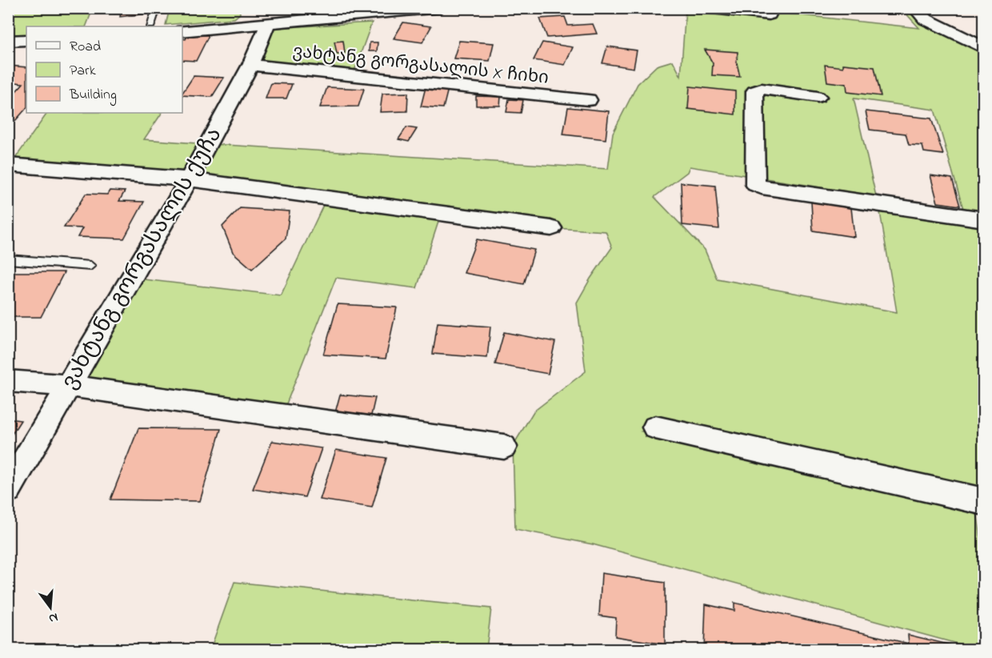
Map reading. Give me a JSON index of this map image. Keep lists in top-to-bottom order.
{
  "streets": {
    "street": ["ვახტანგ გორგასალის X ჩიხი", "ვახტანგ გორგასალის ქუჩა"]
  },
  "crossings": [
    ["ვახტანგ გორგასალის X ჩიხი", "ვახტანგ გორგასალის ქუჩა"]
  ],
  "legend": ["Road", "Park", "Building"],
  "north": "bottom"
}
